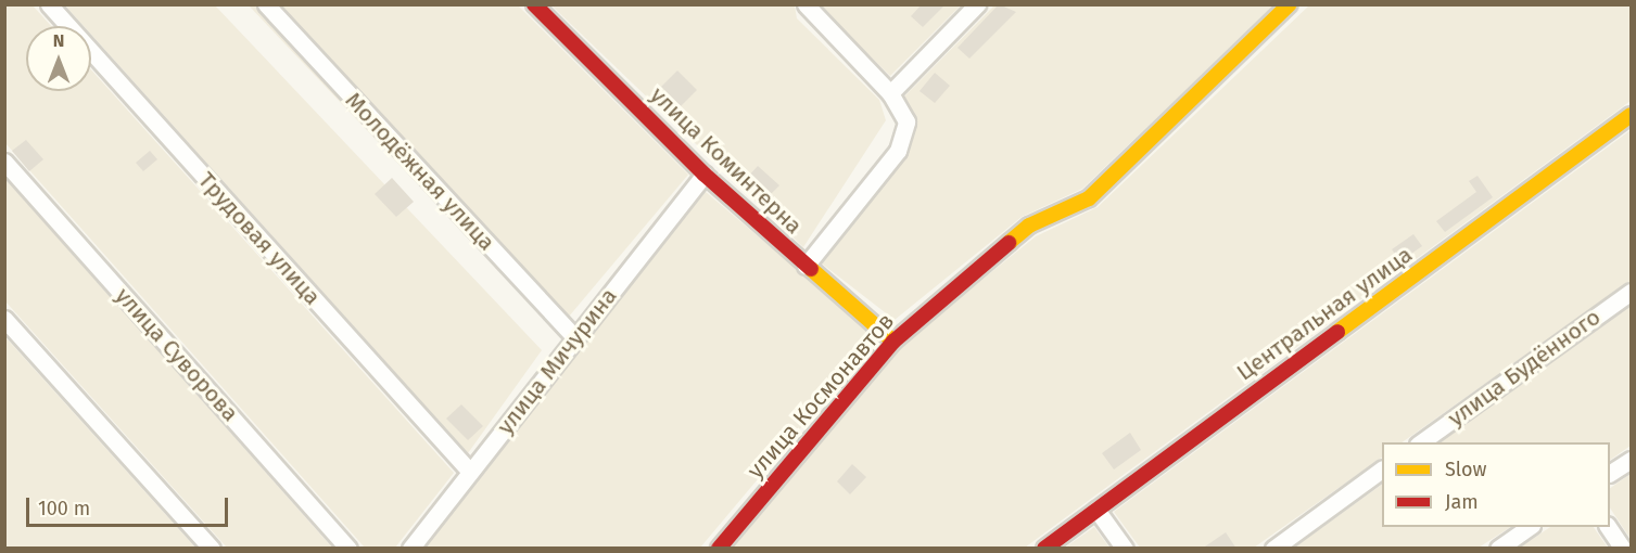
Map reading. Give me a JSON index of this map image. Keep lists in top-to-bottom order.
{
  "streets": {
    "street": [
      "улица Коминтерна",
      "Молодёжная улица",
      "Трудовая улица",
      "Центральная улица",
      "улица Суворова",
      "улица Мичурина",
      "улица Будённого",
      "улица Космонавтов"
    ]
  },
  "crossings": [
    ["улица Коминтерна", "улица Мичурина"],
    ["улица Коминтерна", "улица Космонавтов"],
    ["Молодёжная улица", "улица Мичурина"],
    ["Трудовая улица", "улица Мичурина"]
  ],
  "legend": ["Slow", "Jam"],
  "scale_bar": "100 m",
  "north": "top"
}
